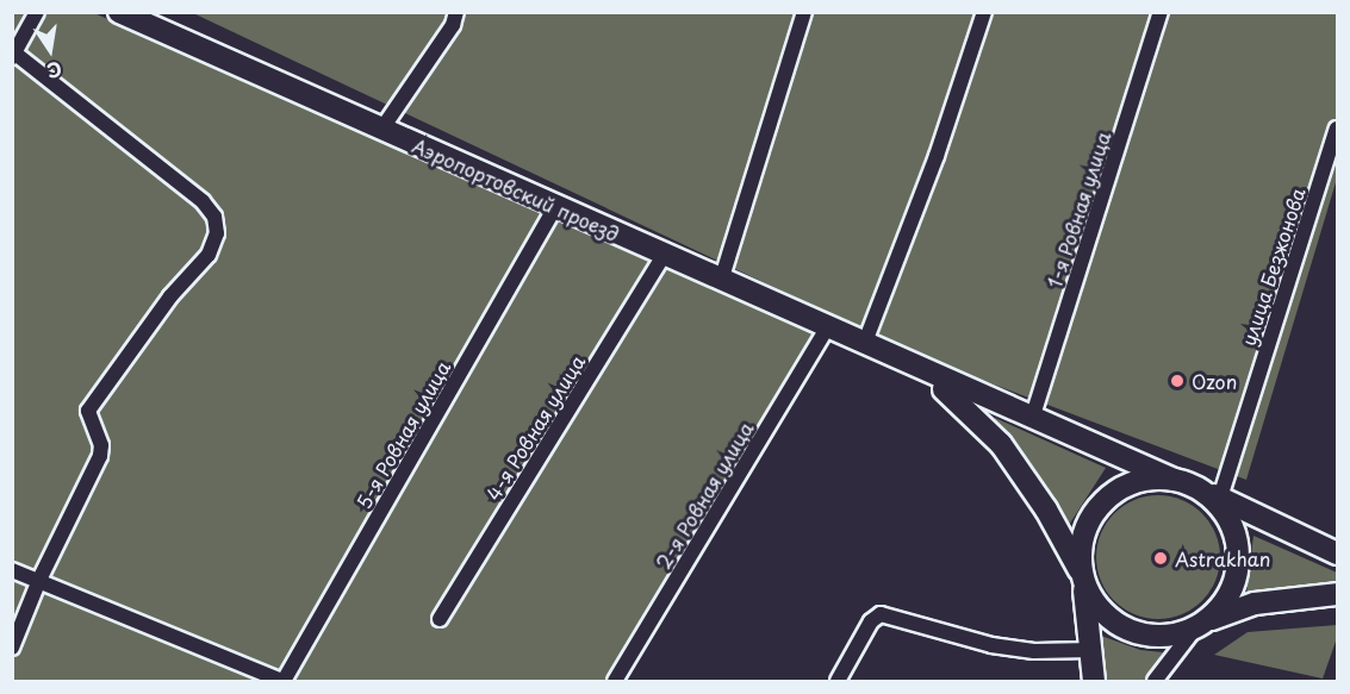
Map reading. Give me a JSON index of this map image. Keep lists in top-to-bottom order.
{
  "streets": {
    "main road": ["Аэропортовский проезд"],
    "street": [
      "1-я Ровная улица",
      "улица Безжонова",
      "4-я Ровная улица",
      "5-я Ровная улица",
      "2-я Ровная улица"
    ]
  },
  "crossings": [
    ["Аэропортовский проезд", "4-я Ровная улица"],
    ["Аэропортовский проезд", "5-я Ровная улица"],
    ["Аэропортовский проезд", "2-я Ровная улица"]
  ],
  "places": ["Ozon", "Astrakhan"],
  "north": "bottom"
}
